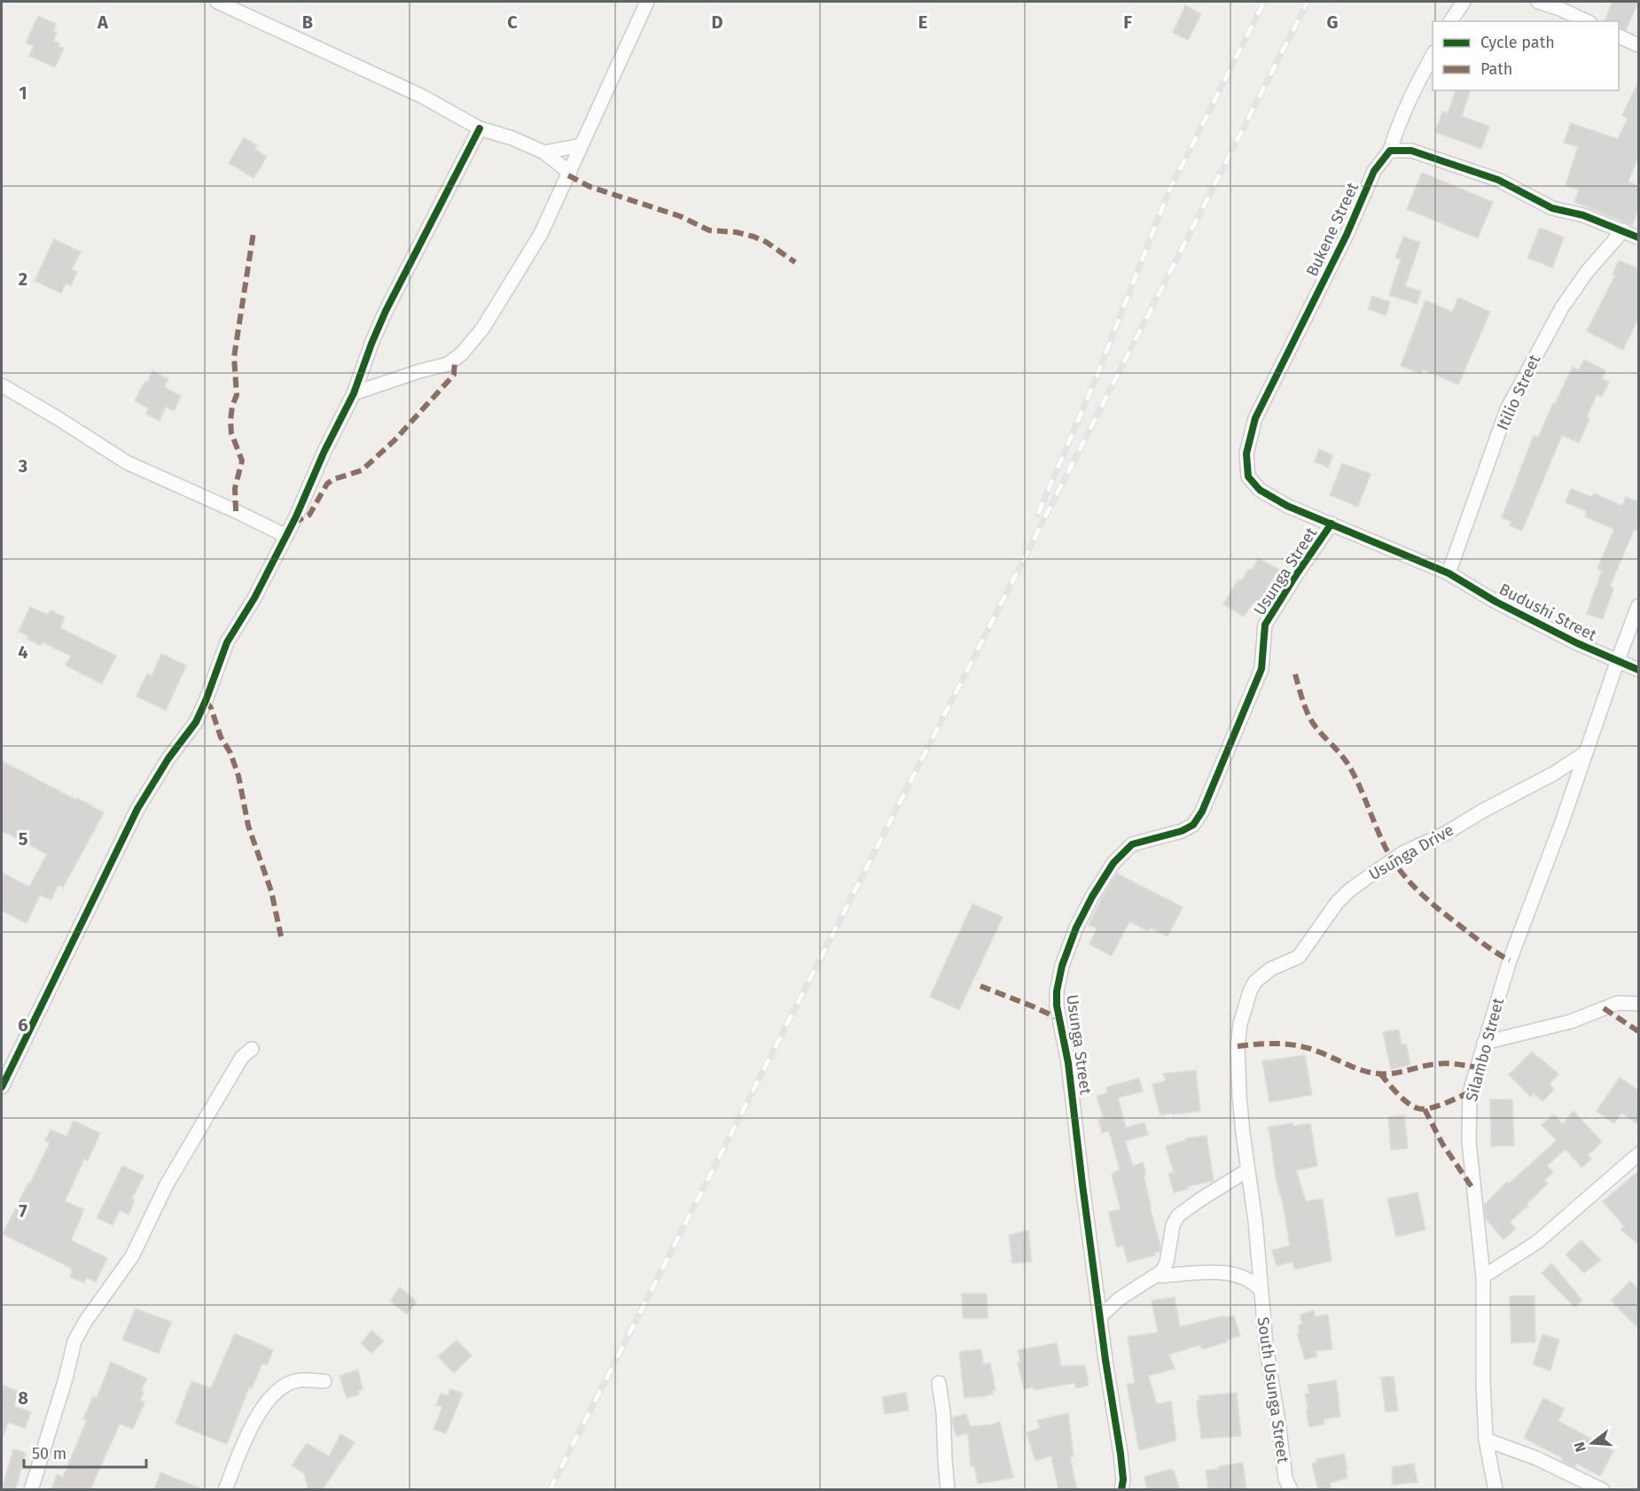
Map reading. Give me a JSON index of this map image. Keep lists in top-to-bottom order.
{
  "streets": {
    "street": [
      "Bukene Street",
      "Itilio Street",
      "Usunga Street",
      "Budushi Street",
      "Usunga Drive",
      "Silambo Street",
      "South Usunga Street"
    ]
  },
  "crossings": [
    ["Bukene Street", "Itilio Street"],
    ["Bukene Street", "Usunga Street"],
    ["Bukene Street", "Budushi Street"],
    ["Itilio Street", "Budushi Street"],
    ["Budushi Street", "Silambo Street"],
    ["Usunga Drive", "Silambo Street"],
    ["Usunga Drive", "South Usunga Street"]
  ],
  "legend": ["Cycle path", "Path"],
  "scale_bar": "50 m",
  "north": "left",
  "grid": {
    "columns": [
      "A",
      "B",
      "C",
      "D",
      "E",
      "F",
      "G"
    ],
    "rows": [
      "1",
      "2",
      "3",
      "4",
      "5",
      "6",
      "7",
      "8"
    ]
  }
}
